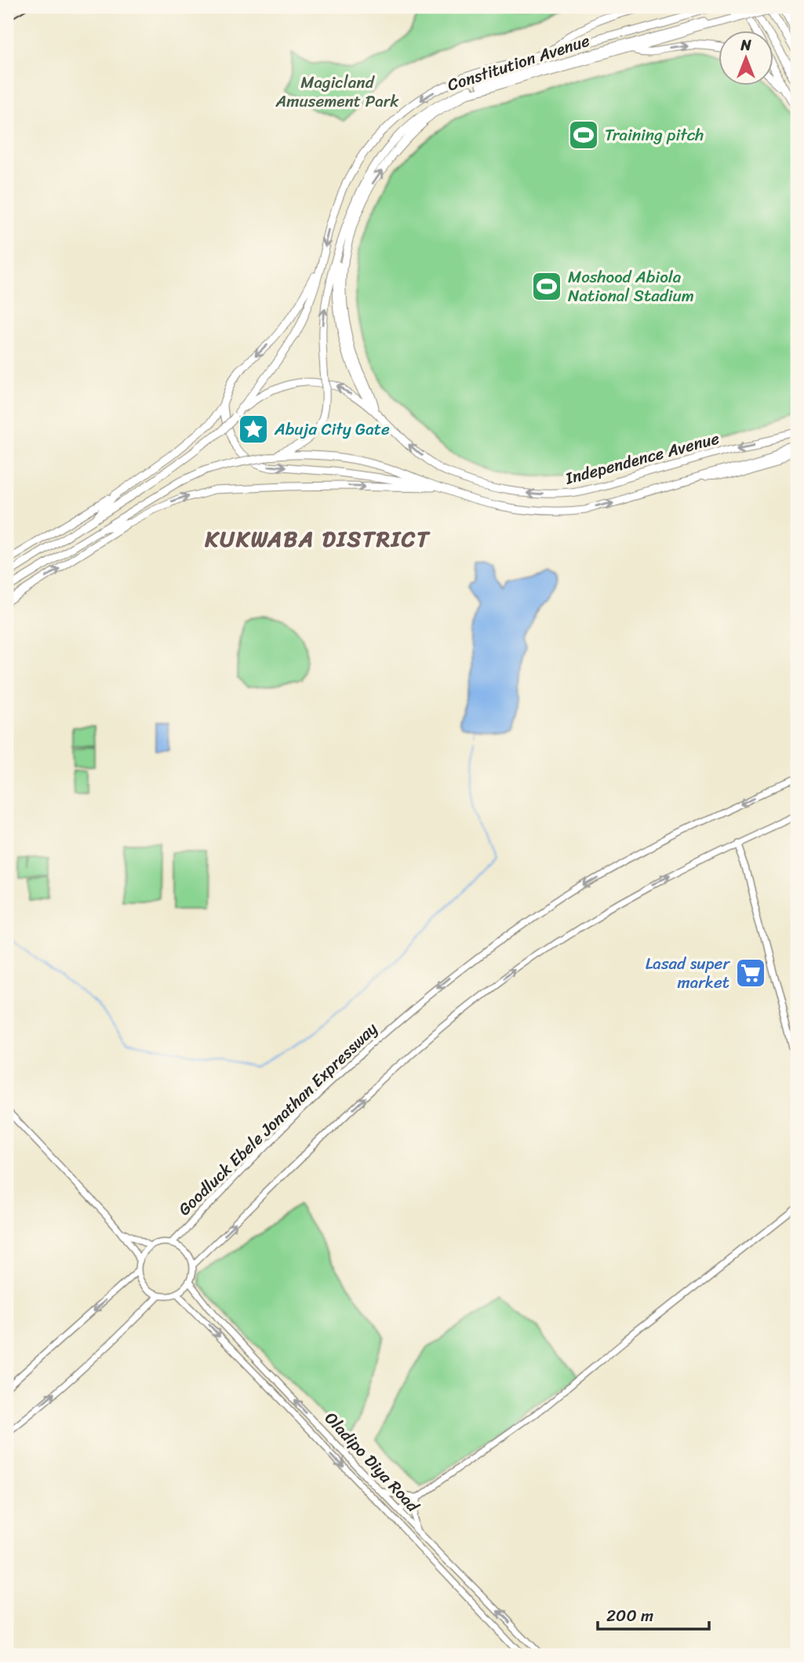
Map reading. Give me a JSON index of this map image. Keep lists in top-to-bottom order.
{
  "streets": {
    "highway": ["Constitution Avenue", "Independence Avenue"],
    "main road": ["Goodluck Ebele Jonathan Expressway", "Oladipo Diya Road"]
  },
  "crossings": [
    ["Constitution Avenue", "Independence Avenue"],
    ["Goodluck Ebele Jonathan Expressway", "Oladipo Diya Road"]
  ],
  "districts": ["KUKWABA DISTRICT"],
  "parks": ["Magicland Amusement Park"],
  "places": {
    "sports": ["Training pitch", "Moshood Abiola National Stadium"],
    "place": ["Abuja City Gate"],
    "supermarket": ["Lasad super market"]
  },
  "scale_bar": "200 m",
  "north": "top"
}
